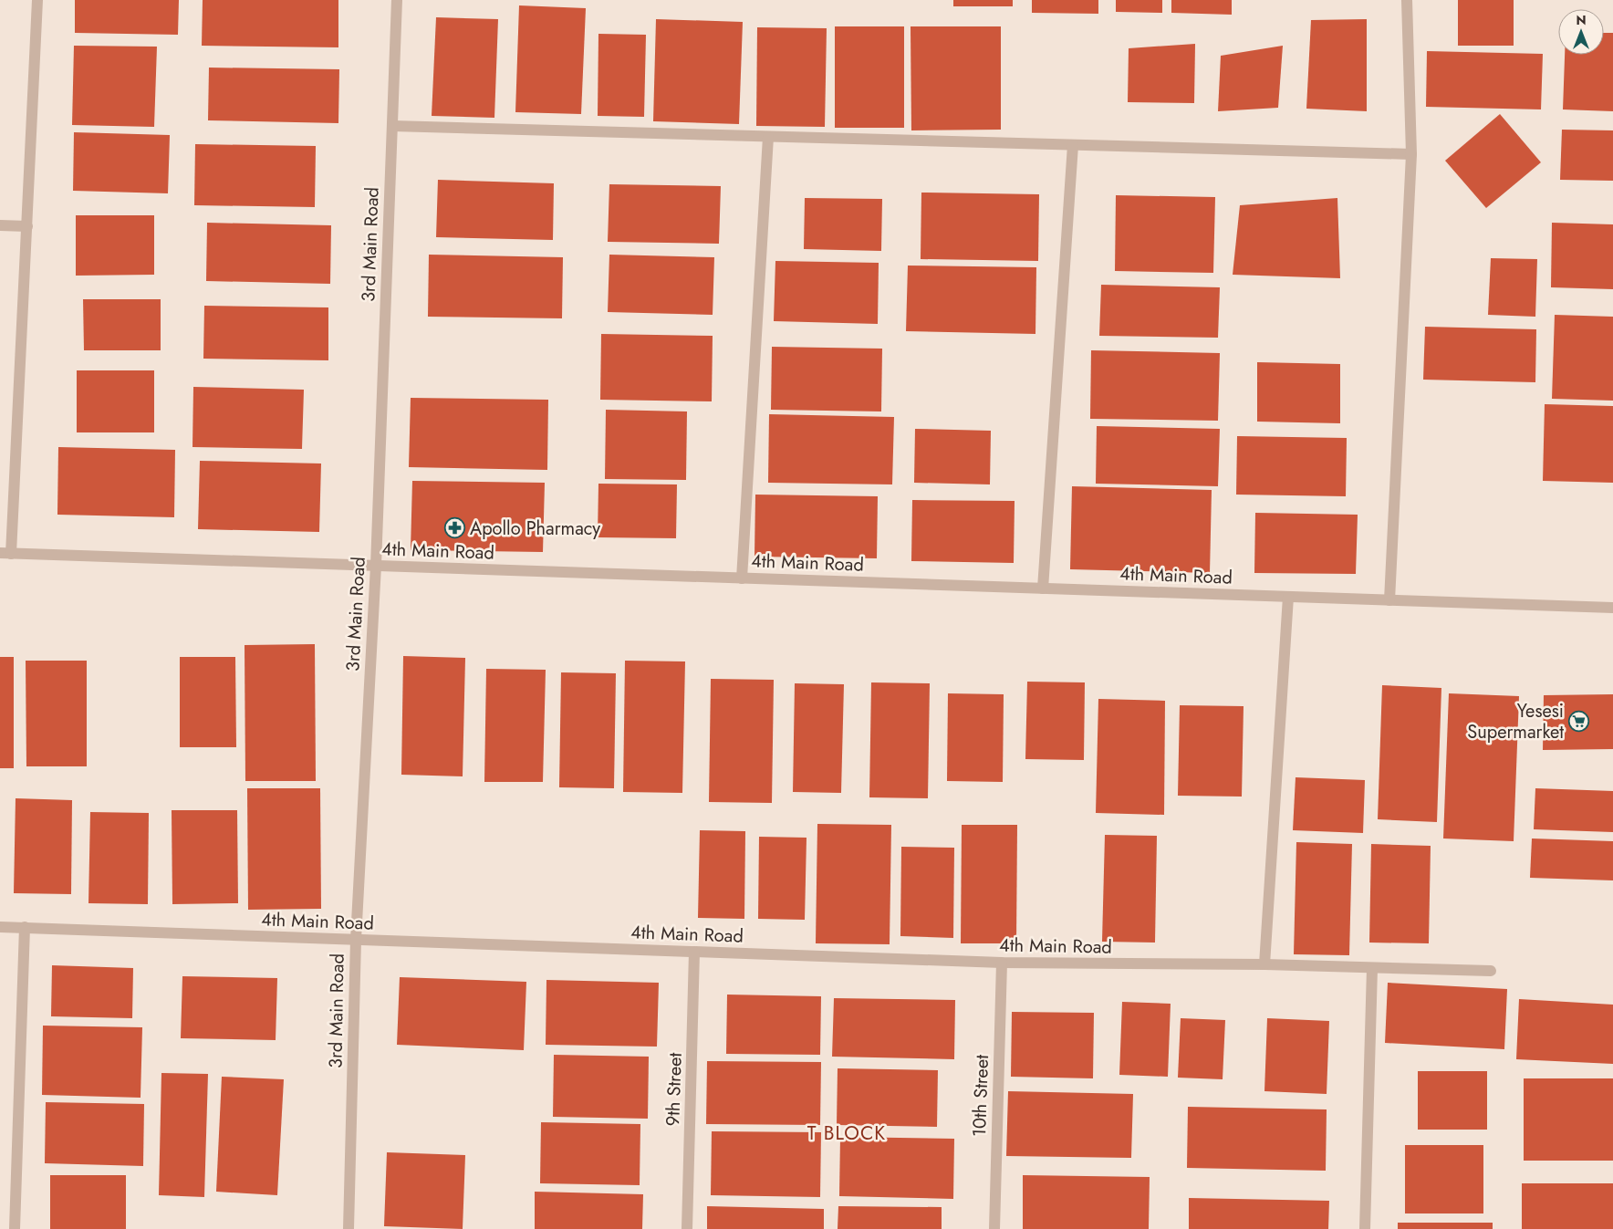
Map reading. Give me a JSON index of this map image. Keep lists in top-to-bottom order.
{
  "streets": {
    "street": [
      "3rd Main Road",
      "4th Main Road",
      "9th Street",
      "10th Street"
    ]
  },
  "crossings": [
    ["3rd Main Road", "4th Main Road"],
    ["4th Main Road", "9th Street"],
    ["4th Main Road", "10th Street"]
  ],
  "districts": ["T BLOCK"],
  "places": {
    "pharmacy": ["Apollo Pharmacy"],
    "supermarket": ["Yesesi Supermarket"]
  },
  "north": "top"
}
